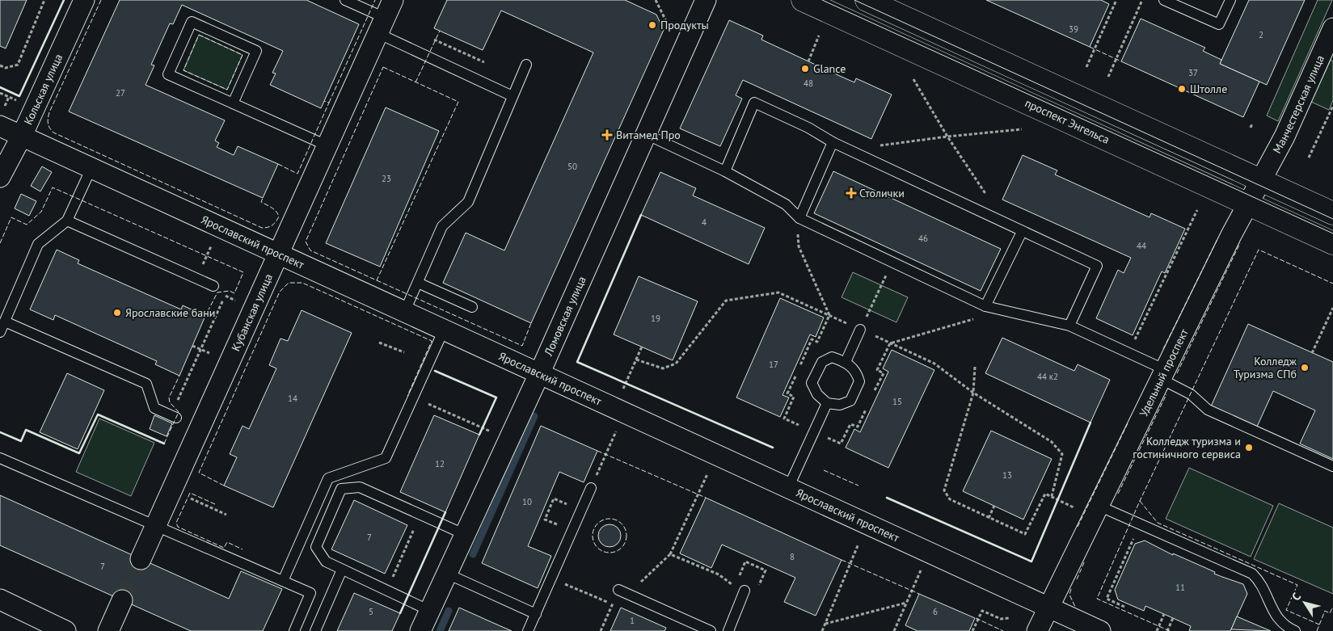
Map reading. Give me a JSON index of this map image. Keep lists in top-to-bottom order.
{
  "streets": {
    "main road": ["проспект Энгельса"],
    "street": [
      "Кольская улица",
      "Манчестерская улица",
      "Ярославский проспект",
      "Кубанская улица",
      "Ломовская улица",
      "Удельный проспект"
    ]
  },
  "crossings": [
    ["Кольская улица", "Ярославский проспект"],
    ["Манчестерская улица", "Удельный проспект"],
    ["проспект Энгельса", "Удельный проспект"],
    ["Ярославский проспект", "Кубанская улица"],
    ["Ярославский проспект", "Ломовская улица"],
    ["Ярославский проспект", "Удельный проспект"]
  ],
  "places": {
    "other": [
      "Продукты",
      "Glance",
      "Штолле",
      "Ярославские бани",
      "Колледж Туризма СПб",
      "Колледж туризма и гостиничного сервиса"
    ],
    "health": ["Витамед Про", "Столички"]
  },
  "house_numbers": [
    "39",
    "2",
    "37",
    "48",
    "27",
    "50",
    "23",
    "4",
    "46",
    "44",
    "19",
    "17",
    "44 к2",
    "14",
    "15",
    "12",
    "13",
    "10",
    "7",
    "8",
    "7",
    "11",
    "5",
    "6",
    "1"
  ],
  "north": "top left"
}
